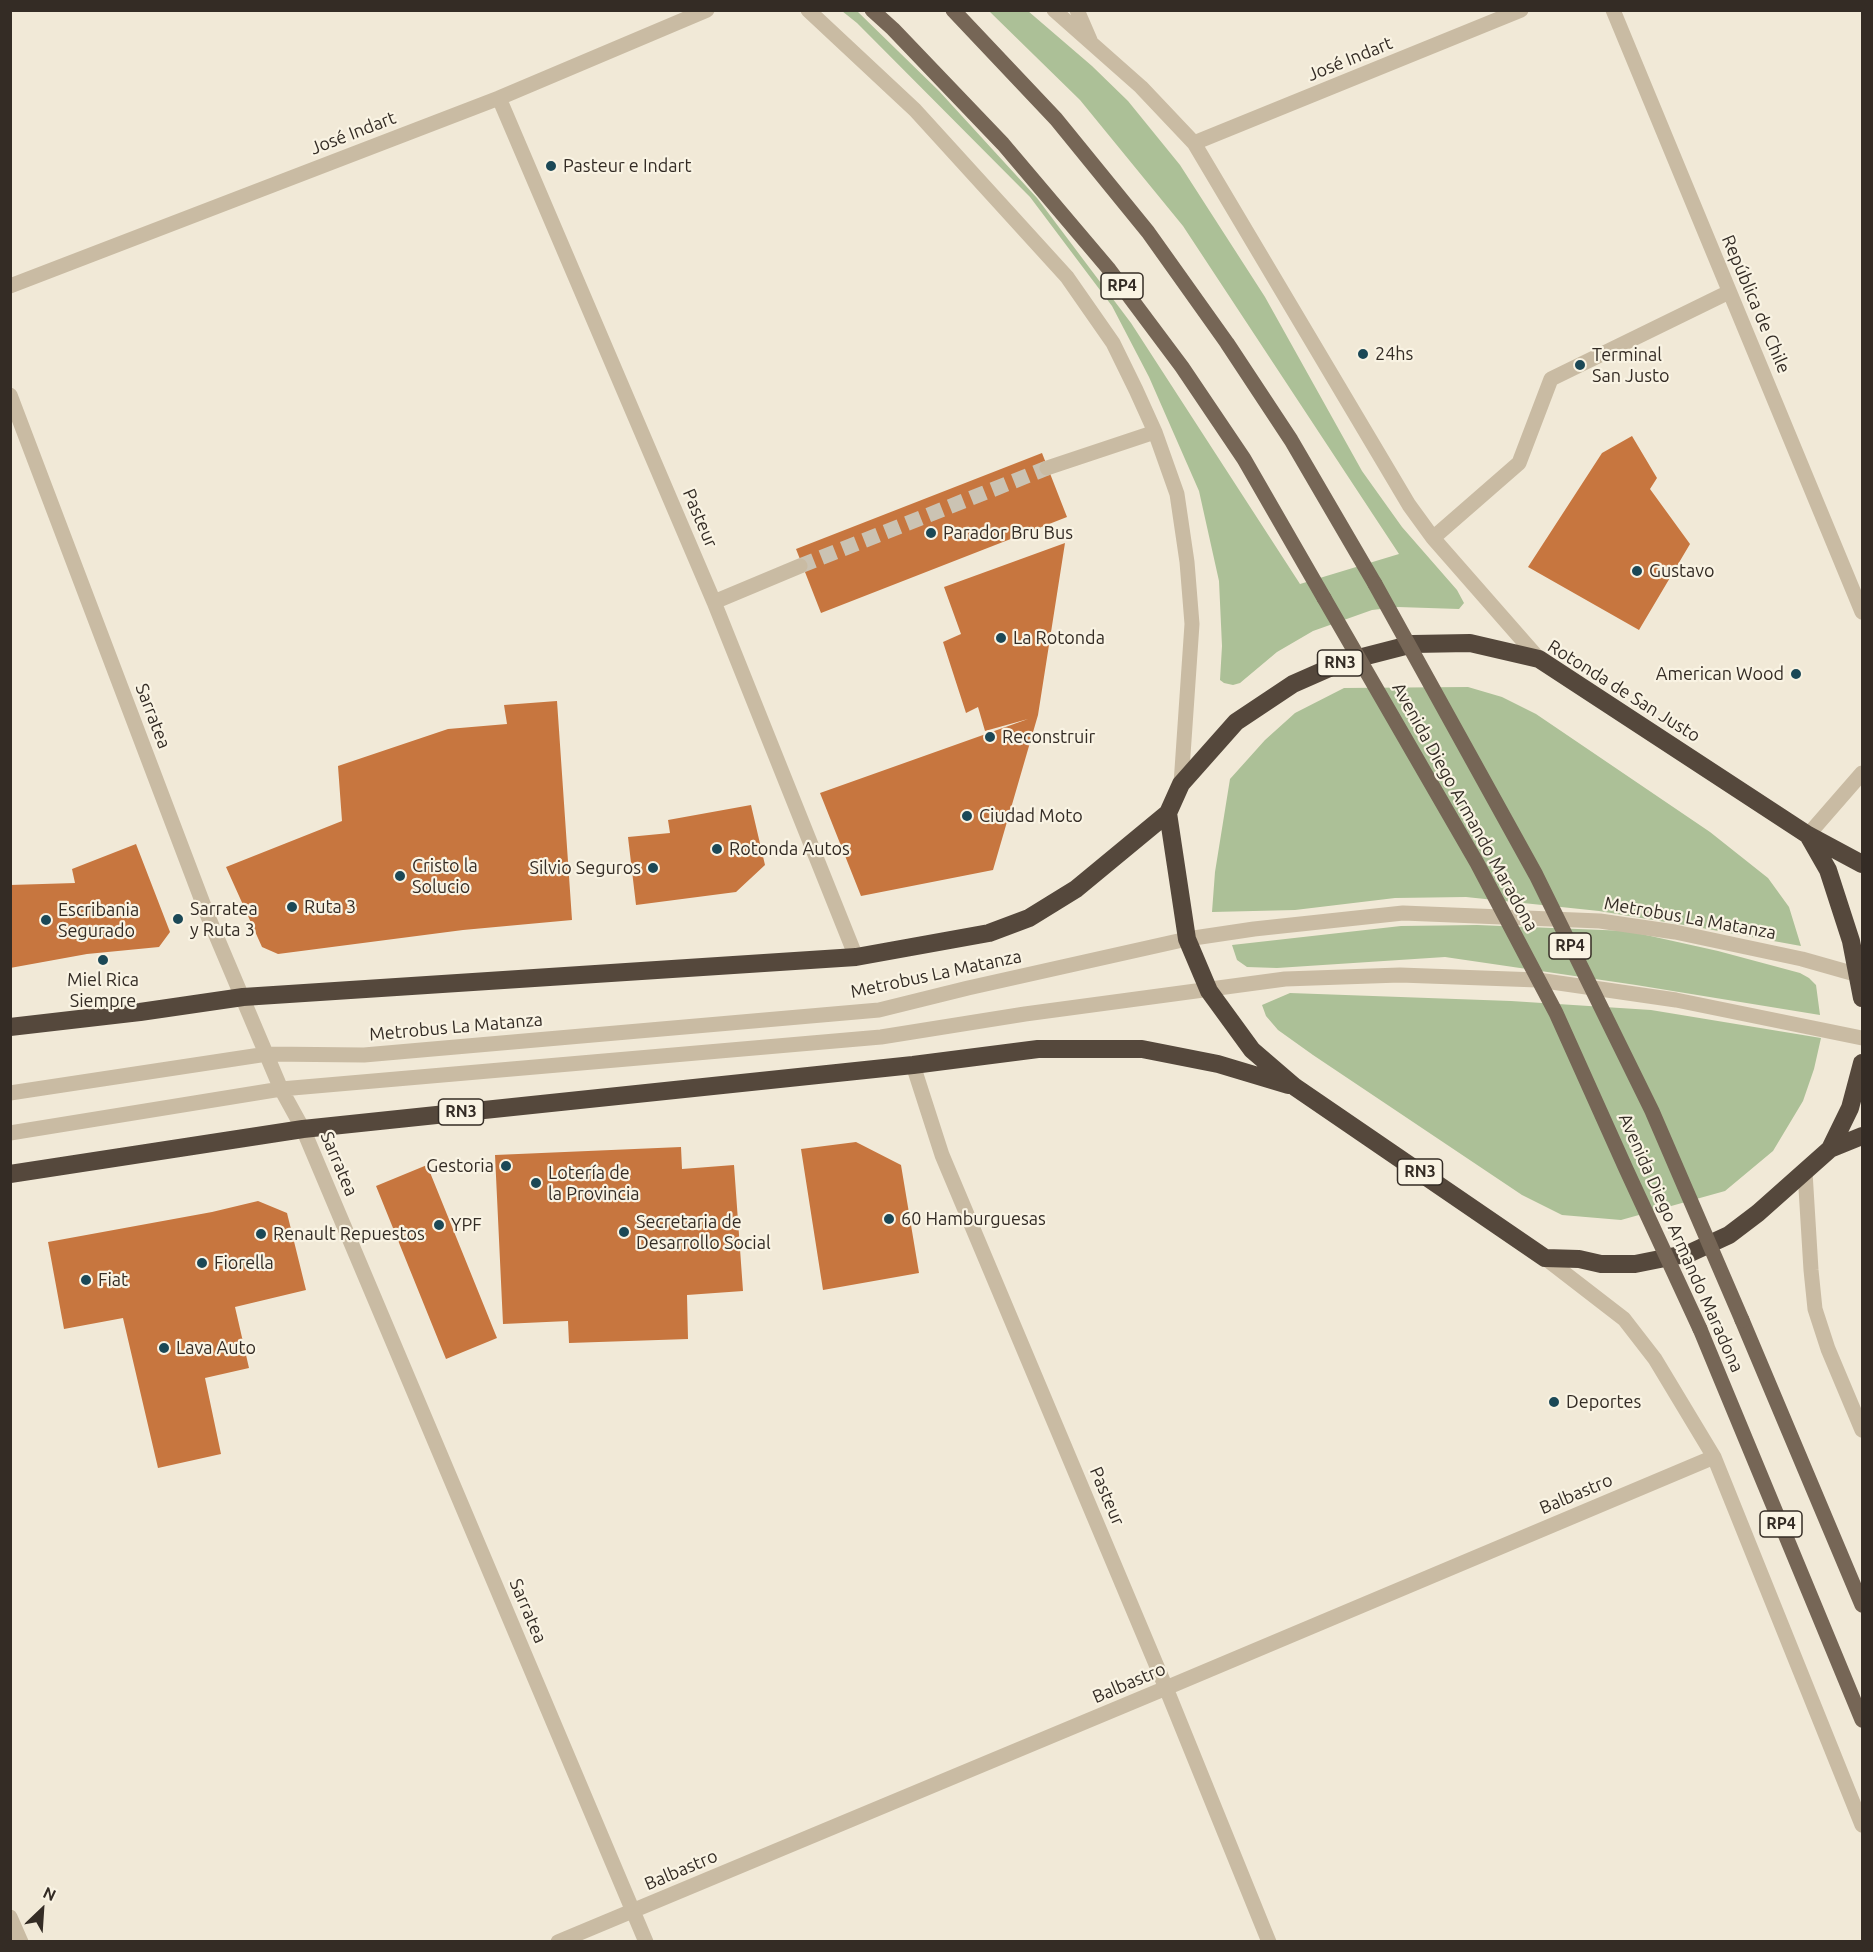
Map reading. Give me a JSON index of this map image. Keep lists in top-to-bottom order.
{
  "streets": {
    "highway": ["RN3", "Rotonda de San Justo"],
    "main road": ["RP4", "Avenida Diego Armando Maradona"],
    "street": [
      "José Indart",
      "República de Chile",
      "Pasteur",
      "Sarratea",
      "Metrobus La Matanza",
      "Balbastro"
    ]
  },
  "crossings": [
    ["José Indart", "Pasteur"],
    ["Pasteur", "RN3"],
    ["Pasteur", "Balbastro"],
    ["RN3", "Rotonda de San Justo"],
    ["RN3", "Sarratea"],
    ["RN3", "Metrobus La Matanza"],
    ["Rotonda de San Justo", "Metrobus La Matanza"],
    ["Sarratea", "Metrobus La Matanza"],
    ["Sarratea", "Balbastro"]
  ],
  "places": [
    "Pasteur e Indart",
    "24hs",
    "Terminal San Justo",
    "Parador Bru Bus",
    "Gustavo",
    "La Rotonda",
    "American Wood",
    "Reconstruir",
    "Ciudad Moto",
    "Rotonda Autos",
    "Silvio Seguros",
    "Cristo la Solucio",
    "Ruta 3",
    "Sarratea y Ruta 3",
    "Escribania Segurado",
    "Miel Rica Siempre",
    "Gestoria",
    "Lotería de la Provincia",
    "60 Hamburguesas",
    "YPF",
    "Secretaria de Desarrollo Social",
    "Renault Repuestos",
    "Fiorella",
    "Fiat",
    "Lava Auto",
    "Deportes"
  ],
  "north": "top right"
}
